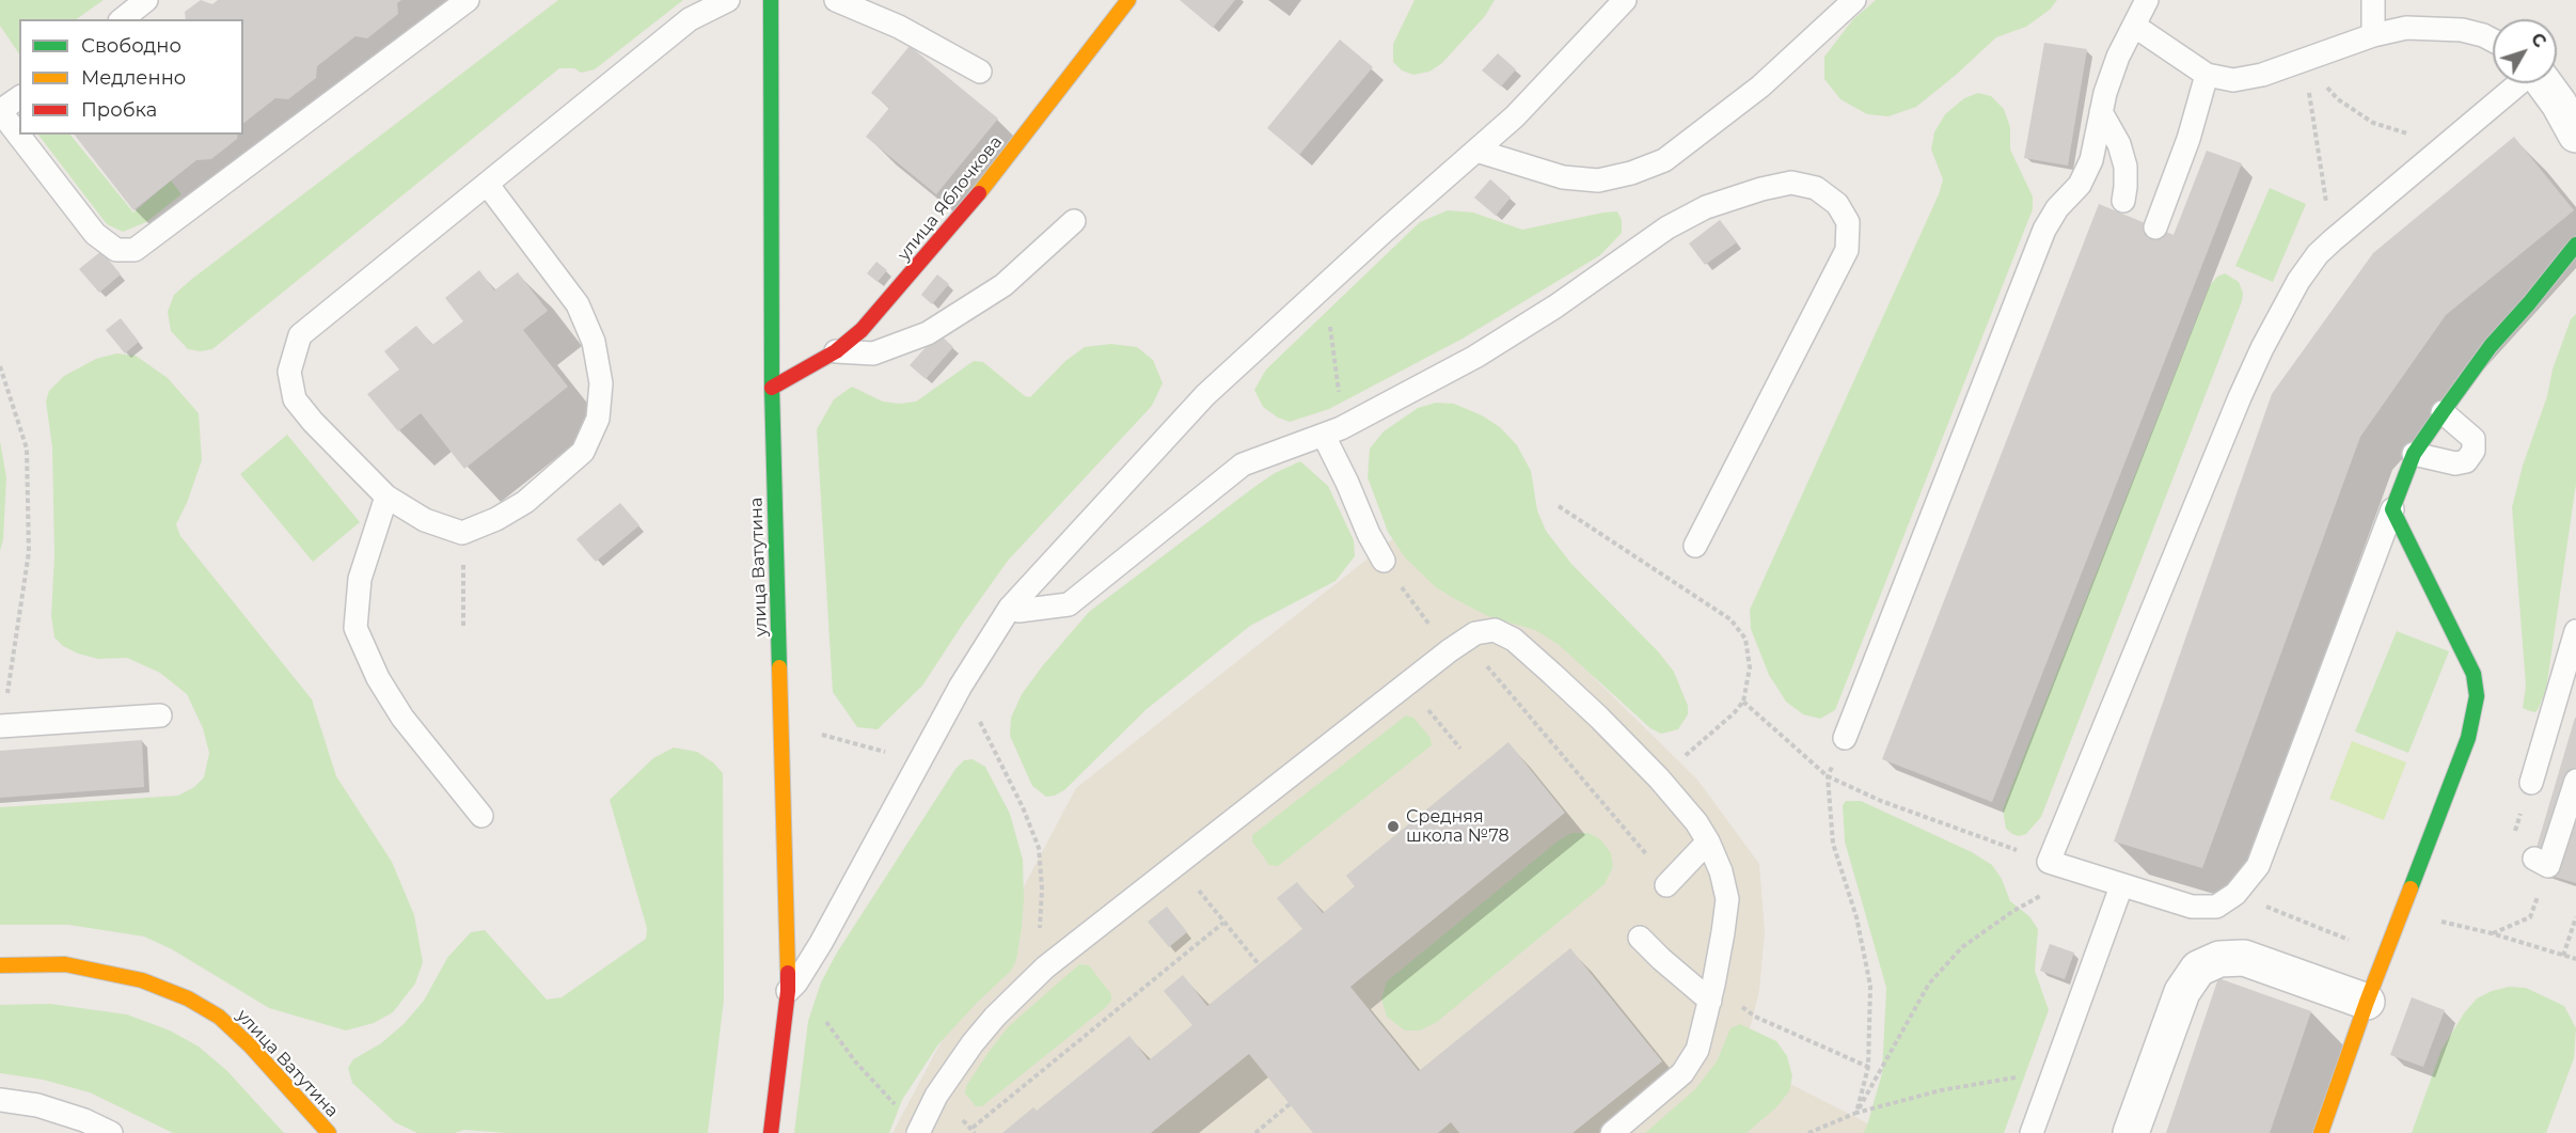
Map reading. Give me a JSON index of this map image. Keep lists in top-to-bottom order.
{
  "streets": {
    "street": ["улица Яблочкова", "улица Ватутина"]
  },
  "crossings": [
    ["улица Яблочкова", "улица Ватутина"]
  ],
  "places": ["Средняя школа №78"],
  "legend": ["Свободно", "Медленно", "Пробка"],
  "north": "top right"
}
